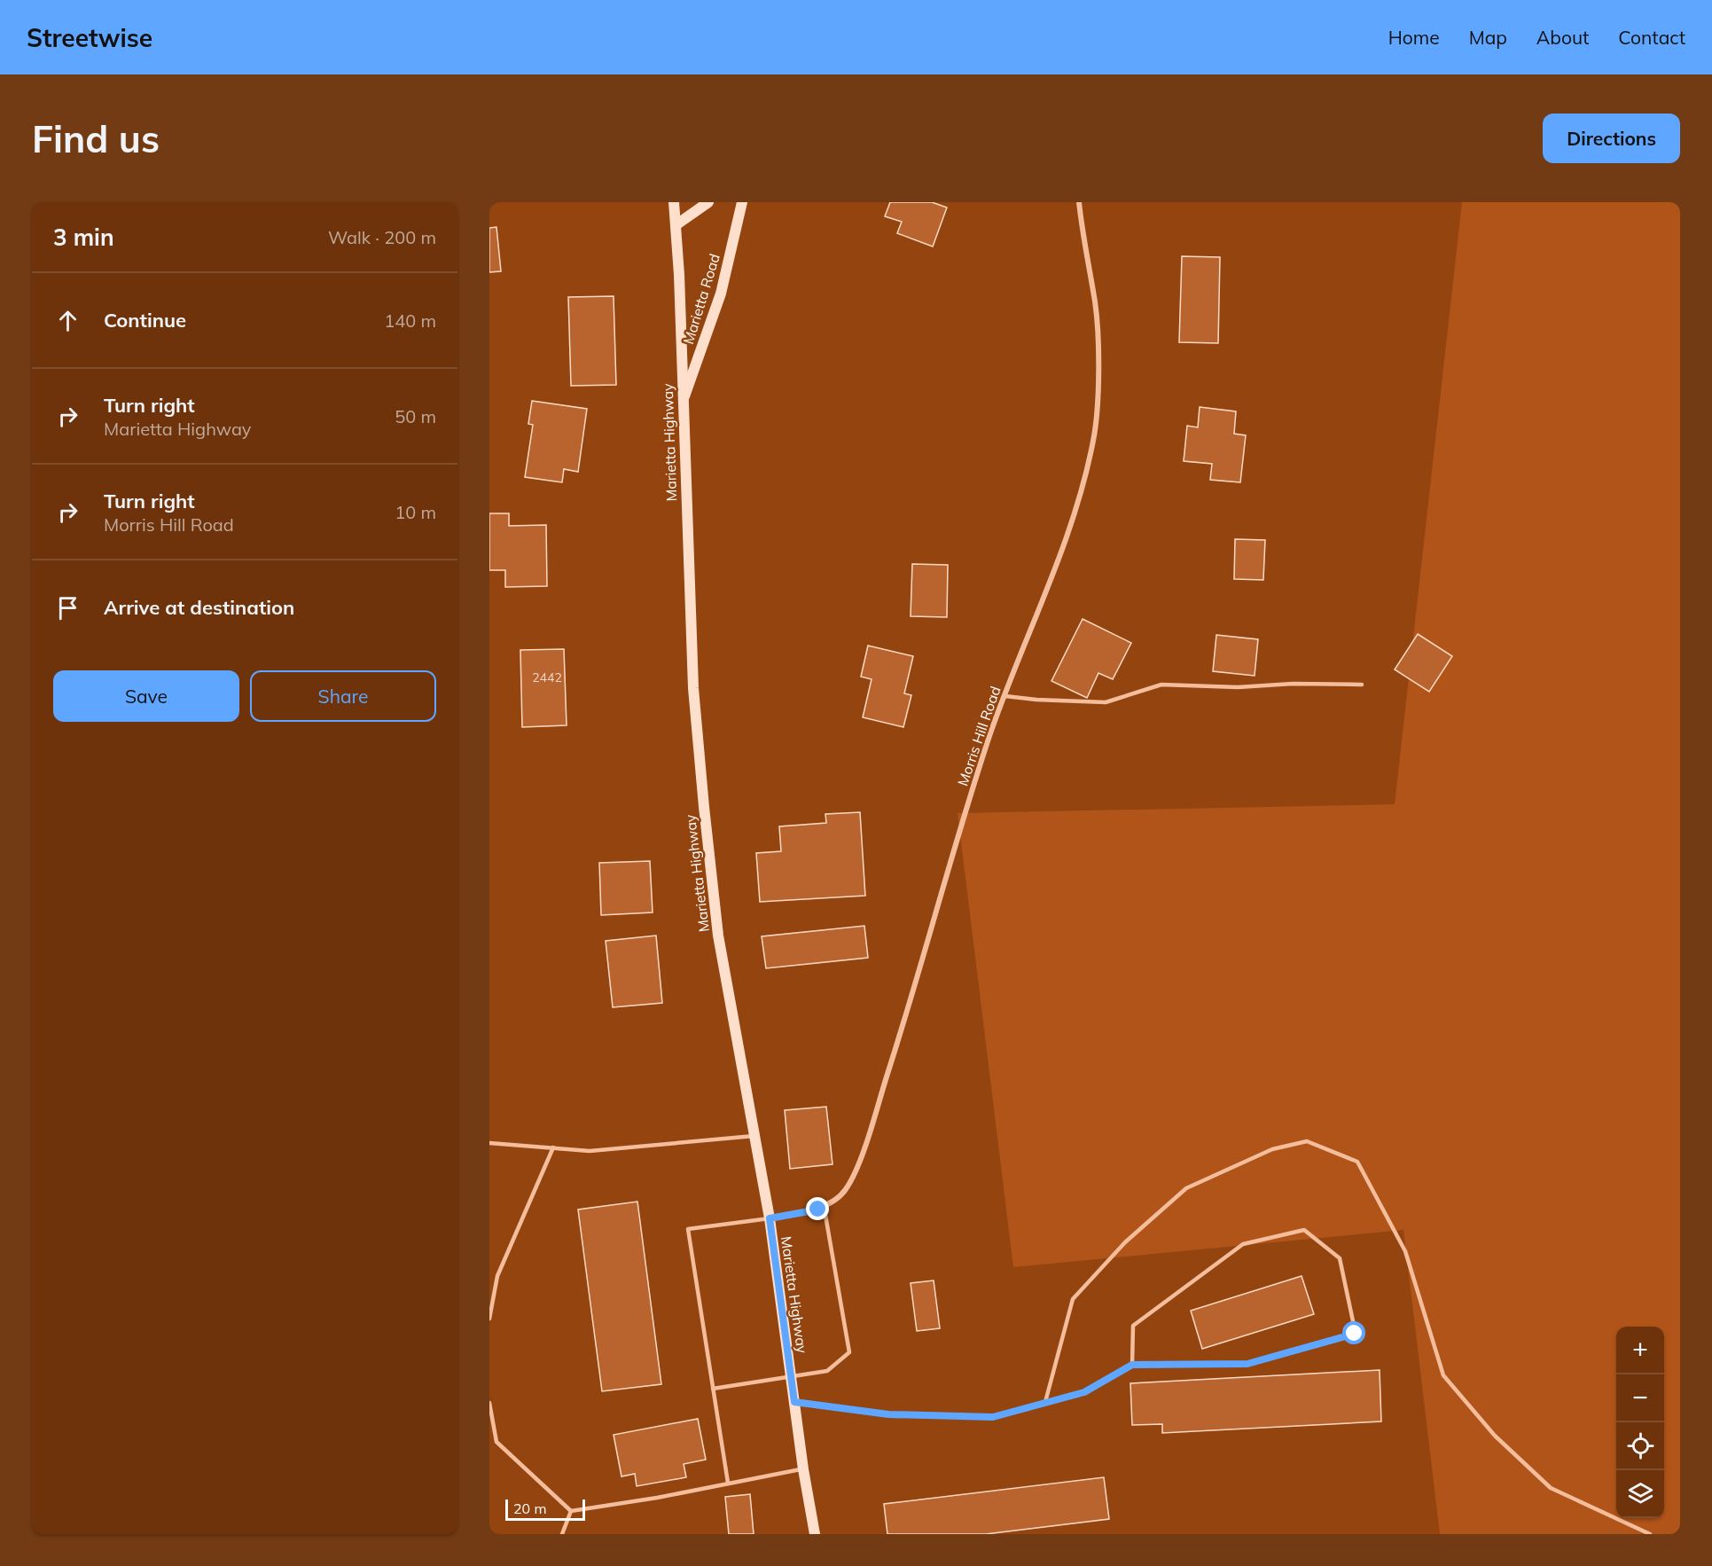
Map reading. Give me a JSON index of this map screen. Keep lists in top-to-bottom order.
{
  "streets": {
    "main road": ["Marietta Road", "Marietta Highway"],
    "street": ["Morris Hill Road"]
  },
  "crossings": [
    ["Marietta Road", "Marietta Highway"],
    ["Marietta Highway", "Morris Hill Road"]
  ],
  "house_numbers": ["2442"],
  "scale_bar": "20 m",
  "page": {
    "header": "Streetwise",
    "nav": [
      "Home",
      "Map",
      "About",
      "Contact"
    ],
    "buttons": [
      "Directions",
      ["Save", "Share"]
    ],
    "title": "Find us",
    "heading": ["3 min", "Walk · 200 m"],
    "list": [
      ["Continue", "140 m"],
      ["Turn right", "Marietta Highway", "50 m"],
      ["Turn right", "Morris Hill Road", "10 m"],
      "Arrive at destination"
    ],
    "map_buttons": ["+", "−"],
    "scale": "20 m"
  }
}
